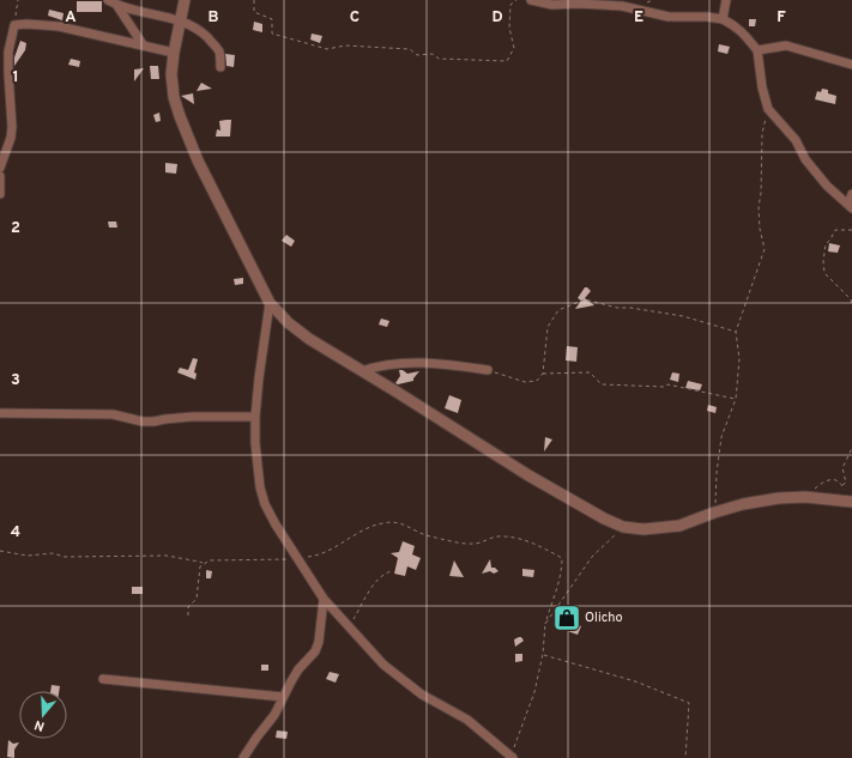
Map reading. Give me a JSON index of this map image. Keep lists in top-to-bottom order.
{
  "places": {
    "shop": ["Olicho"]
  },
  "north": "bottom",
  "grid": {
    "columns": [
      "A",
      "B",
      "C",
      "D",
      "E",
      "F"
    ],
    "rows": [
      "1",
      "2",
      "3",
      "4"
    ]
  }
}
